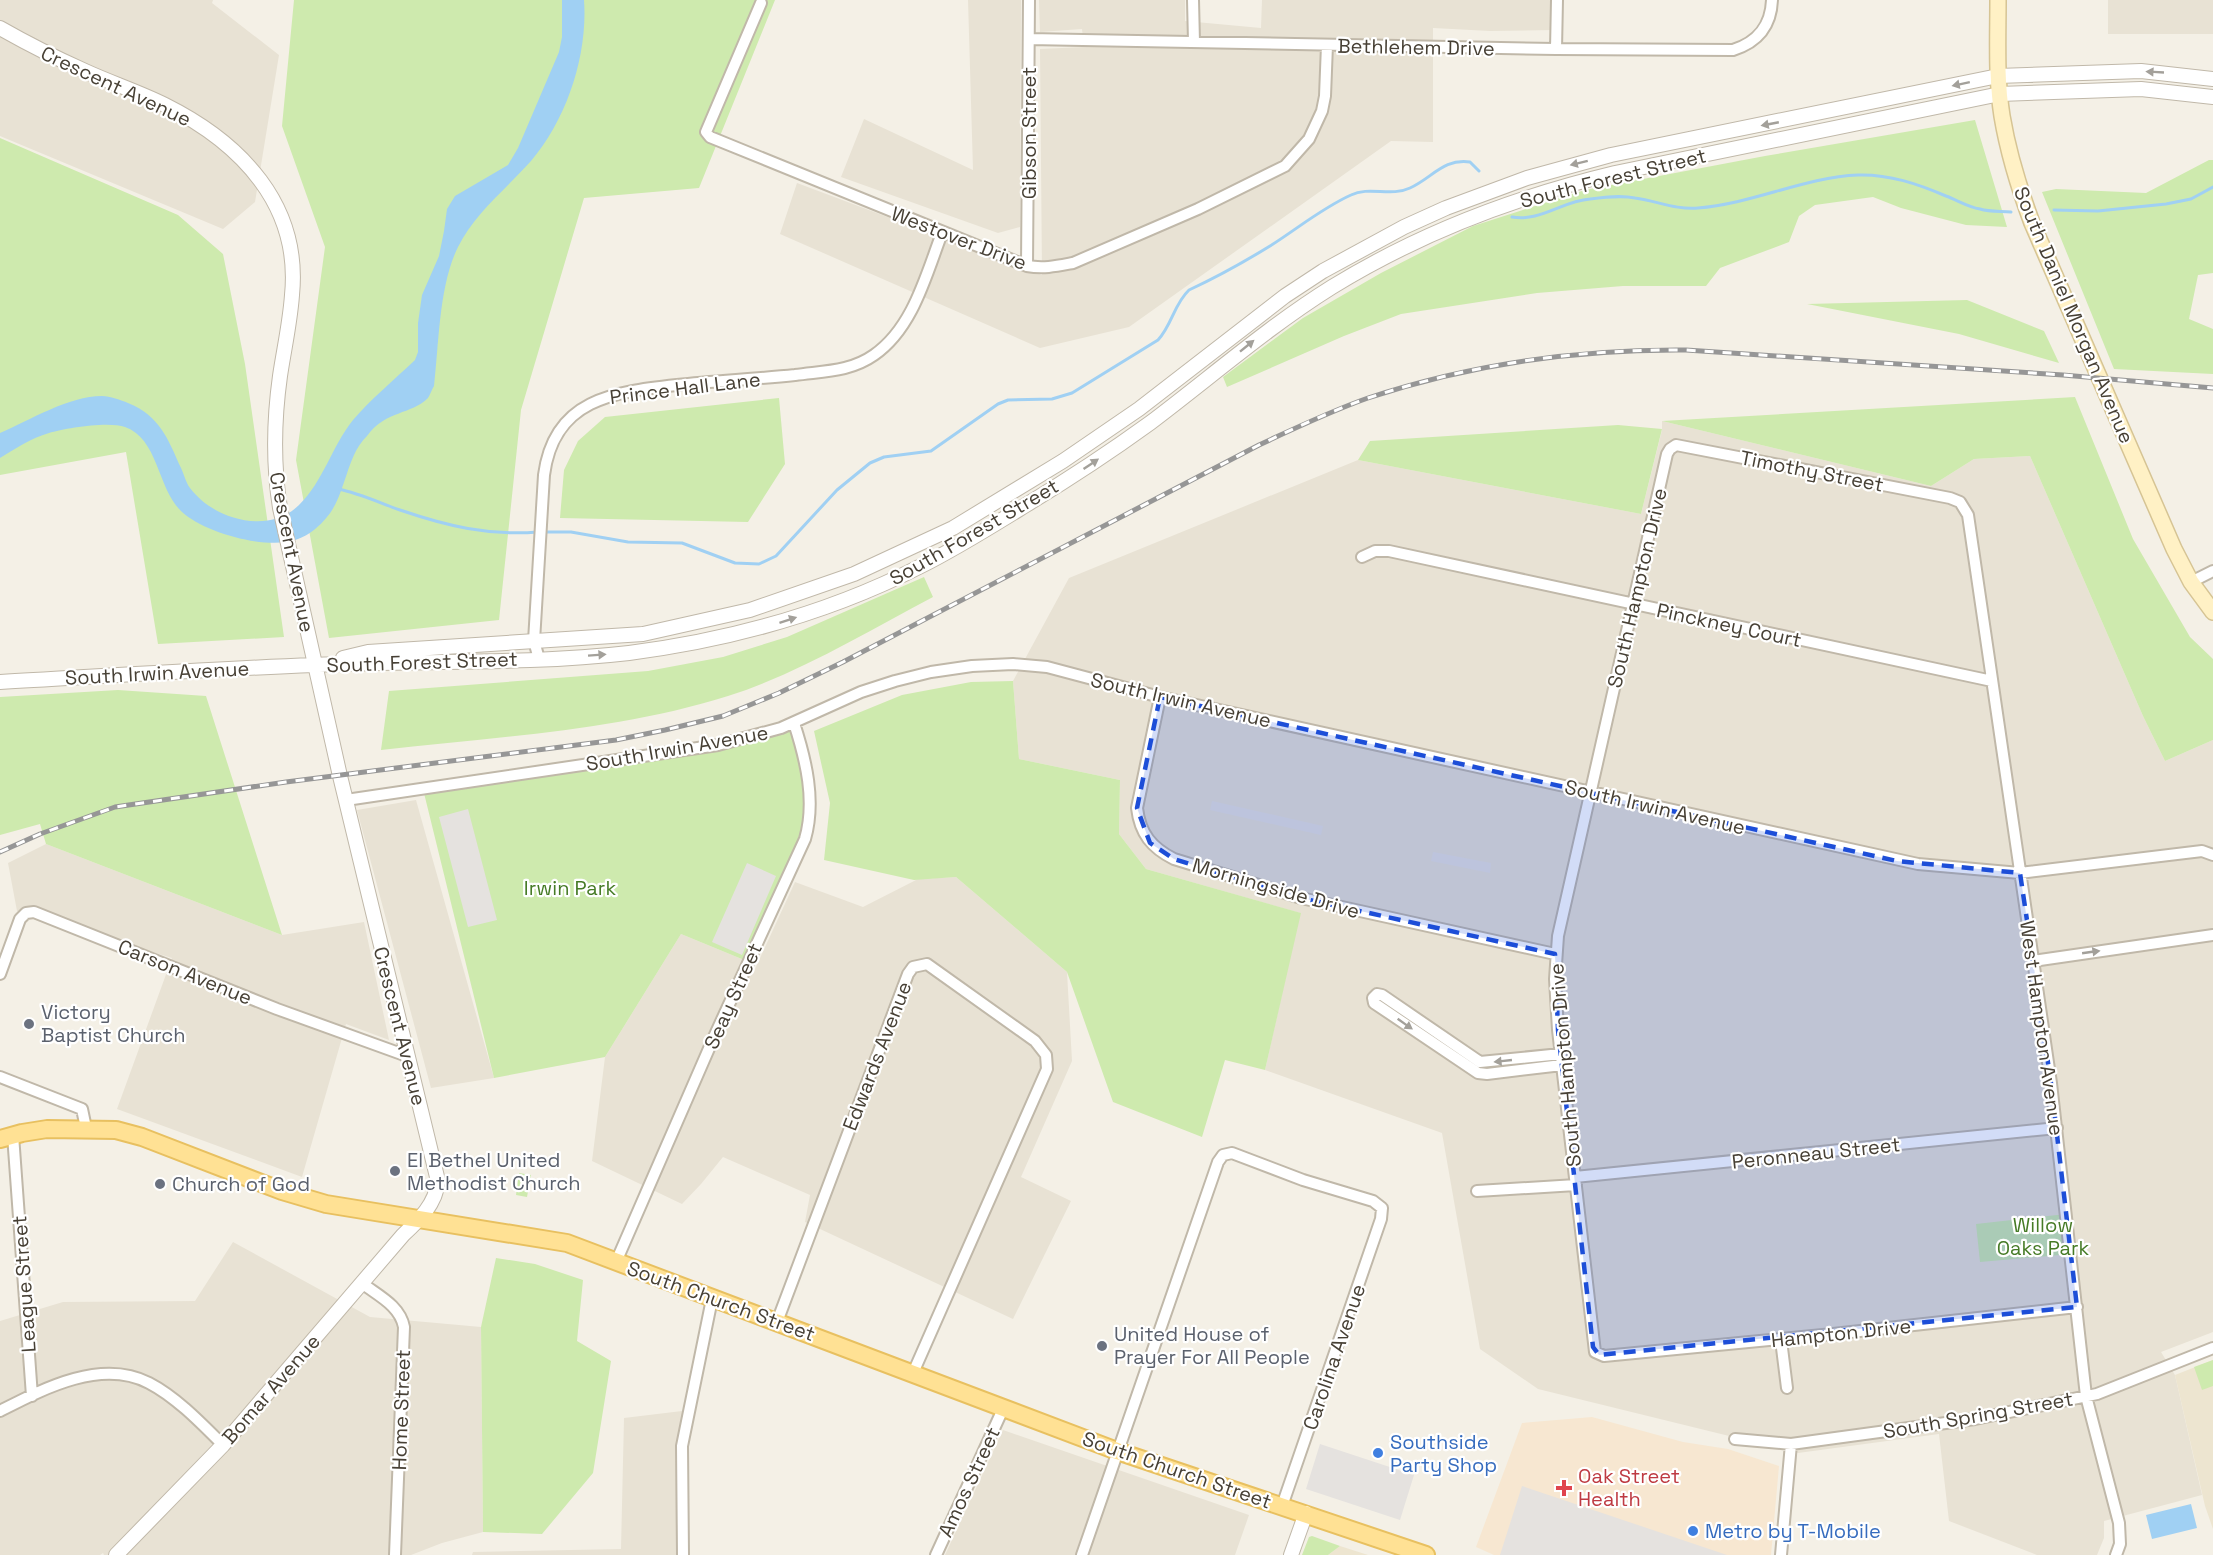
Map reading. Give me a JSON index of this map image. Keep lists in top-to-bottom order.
{
  "streets": {
    "main road": ["South Daniel Morgan Avenue", "South Church Street"],
    "street": [
      "Bethlehem Drive",
      "Crescent Avenue",
      "Gibson Street",
      "South Forest Street",
      "Westover Drive",
      "Prince Hall Lane",
      "Timothy Street",
      "South Hampton Drive",
      "Pinckney Court",
      "South Irwin Avenue",
      "Morningside Drive",
      "Carson Avenue",
      "Seay Street",
      "West Hampton Avenue",
      "Edwards Avenue",
      "Peronneau Street",
      "League Street",
      "Hampton Drive",
      "Carolina Avenue",
      "Bomar Avenue",
      "Home Street",
      "South Spring Street",
      "Amos Street"
    ]
  },
  "crossings": [
    ["Bethlehem Drive", "Gibson Street"],
    ["Bethlehem Drive", "Westover Drive"],
    ["Crescent Avenue", "South Forest Street"],
    ["Crescent Avenue", "South Irwin Avenue"],
    ["Crescent Avenue", "Carson Avenue"],
    ["Crescent Avenue", "South Church Street"],
    ["Crescent Avenue", "Bomar Avenue"],
    ["Gibson Street", "Westover Drive"],
    ["South Forest Street", "South Daniel Morgan Avenue"],
    ["South Forest Street", "Prince Hall Lane"],
    ["South Forest Street", "South Irwin Avenue"],
    ["Westover Drive", "Prince Hall Lane"],
    ["Timothy Street", "South Hampton Drive"],
    ["Timothy Street", "West Hampton Avenue"],
    ["South Hampton Drive", "Pinckney Court"],
    ["South Hampton Drive", "South Irwin Avenue"],
    ["South Hampton Drive", "Morningside Drive"],
    ["South Hampton Drive", "Peronneau Street"],
    ["South Hampton Drive", "Hampton Drive"],
    ["Pinckney Court", "West Hampton Avenue"],
    ["South Irwin Avenue", "Morningside Drive"],
    ["South Irwin Avenue", "Seay Street"],
    ["South Irwin Avenue", "West Hampton Avenue"],
    ["Seay Street", "South Church Street"],
    ["West Hampton Avenue", "Peronneau Street"],
    ["West Hampton Avenue", "Hampton Drive"],
    ["West Hampton Avenue", "South Spring Street"],
    ["Edwards Avenue", "South Church Street"],
    ["League Street", "South Church Street"],
    ["South Church Street", "Carolina Avenue"],
    ["South Church Street", "Bomar Avenue"],
    ["South Church Street", "Amos Street"],
    ["Bomar Avenue", "Home Street"]
  ],
  "parks": ["Irwin Park", "Willow Oaks Park"],
  "places": {
    "other": [
      "Victory Baptist Church",
      "El Bethel United Methodist Church",
      "Church of God",
      "United House of Prayer For All People",
      "Southside Party Shop",
      "Metro by T-Mobile"
    ],
    "health": ["Oak Street Health"]
  }
}
